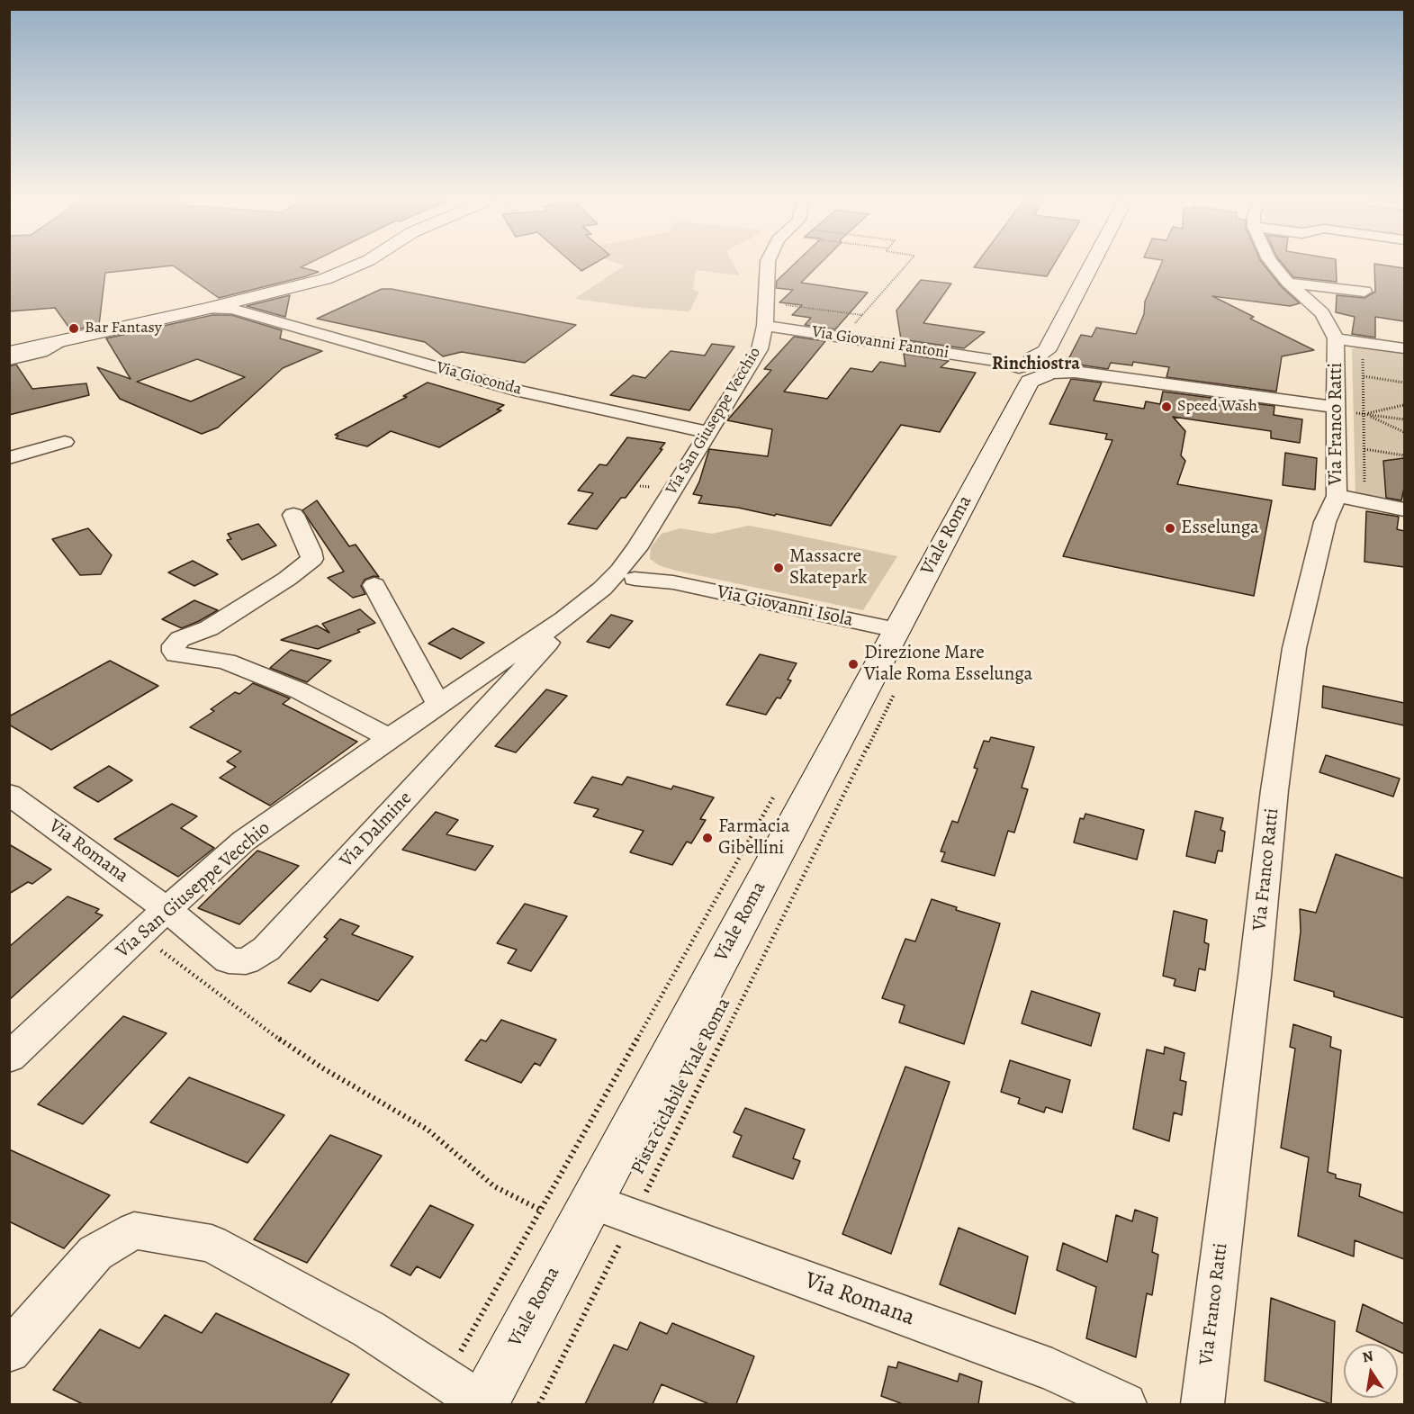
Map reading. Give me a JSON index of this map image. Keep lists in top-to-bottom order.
{
  "streets": {
    "main road": ["Viale Roma"],
    "street": [
      "Via Giovanni Fantoni",
      "Via Gioconda",
      "Via San Giuseppe Vecchio",
      "Via Franco Ratti",
      "Via Giovanni Isola",
      "Via Dalmine",
      "Via Romana"
    ],
    "path": ["Pista ciclabile Viale Roma"]
  },
  "crossings": [
    ["Via Giovanni Fantoni", "Via San Giuseppe Vecchio"],
    ["Via Giovanni Fantoni", "Via Franco Ratti"],
    ["Via Giovanni Fantoni", "Viale Roma"],
    ["Via Gioconda", "Via San Giuseppe Vecchio"],
    ["Via San Giuseppe Vecchio", "Via Giovanni Isola"],
    ["Via San Giuseppe Vecchio", "Via Dalmine"],
    ["Via San Giuseppe Vecchio", "Via Romana"],
    ["Viale Roma", "Via Giovanni Isola"],
    ["Viale Roma", "Via Romana"],
    ["Viale Roma", "Pista ciclabile Viale Roma"],
    ["Via Dalmine", "Via Romana"],
    ["Via Romana", "Pista ciclabile Viale Roma"]
  ],
  "districts": ["Rinchiostra"],
  "places": [
    "Bar Fantasy",
    "Speed Wash",
    "Esselunga",
    "Massacre Skatepark",
    "Direzione Mare Viale Roma Esselunga",
    "Farmacia Gibellini"
  ],
  "north": "top"
}
